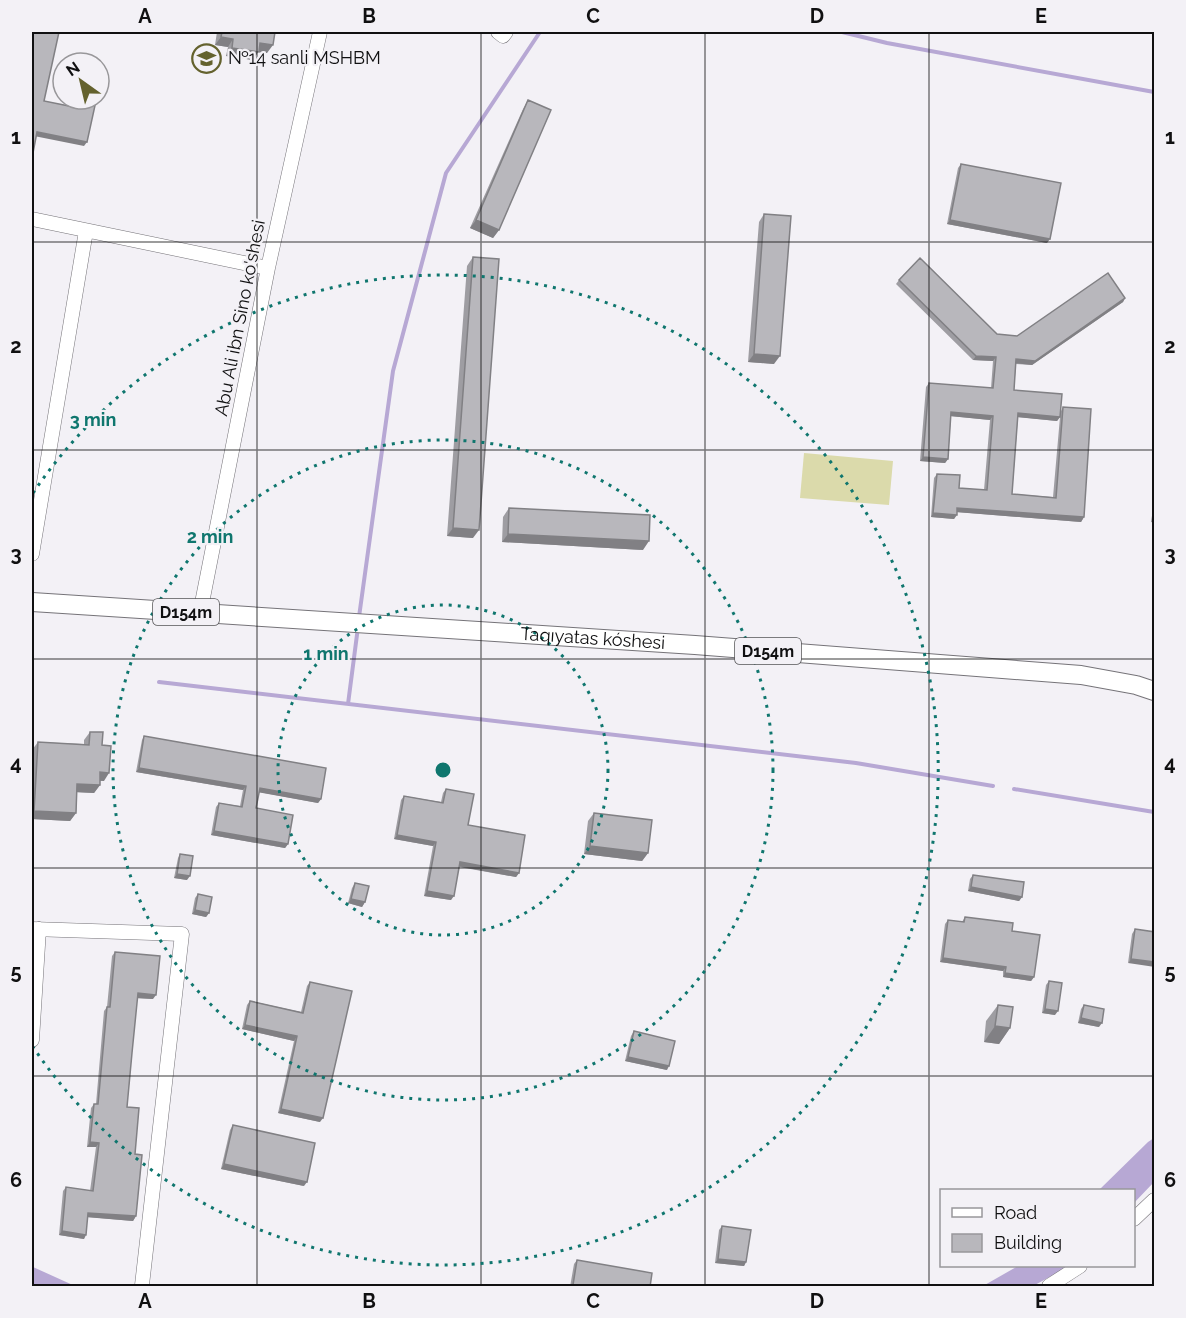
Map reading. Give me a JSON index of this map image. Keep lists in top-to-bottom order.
{
  "streets": {
    "main road": ["D154m", "Taqıyatas kóshesi"],
    "street": ["Abu Ali ibn Sino ko'shesi"]
  },
  "crossings": [
    ["Abu Ali ibn Sino ko'shesi", "Taqıyatas kóshesi"]
  ],
  "places": {
    "school or university": ["№14 sanli MSHBM"]
  },
  "legend": ["Road", "Building"],
  "north": "top left",
  "grid": {
    "columns": [
      "A",
      "B",
      "C",
      "D",
      "E"
    ],
    "rows": [
      "1",
      "2",
      "3",
      "4",
      "5",
      "6"
    ]
  },
  "rings": ["3 min", "2 min", "1 min"]
}
